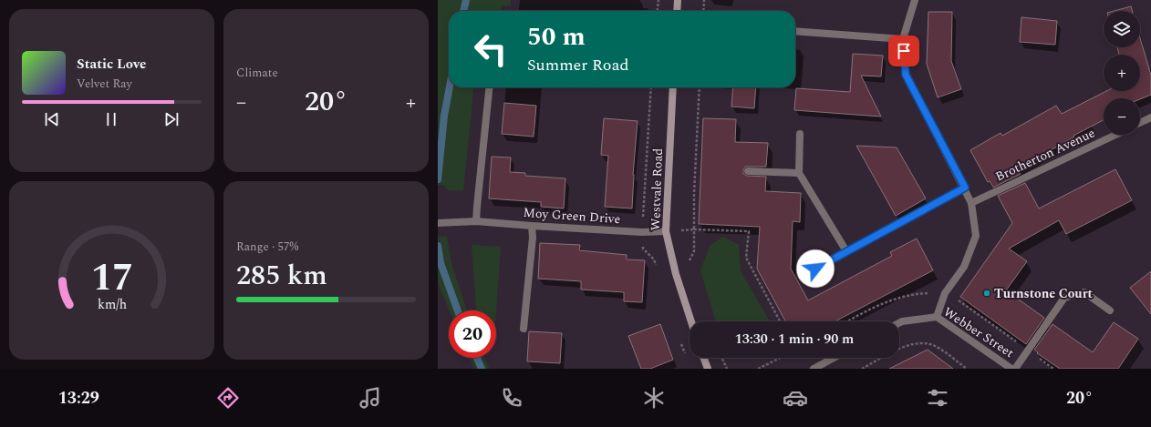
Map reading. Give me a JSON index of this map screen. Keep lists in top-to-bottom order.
{
  "streets": {
    "street": [
      "Brotherton Avenue",
      "Westvale Road",
      "Moy Green Drive",
      "Webber Street"
    ]
  },
  "crossings": [
    ["Westvale Road", "Moy Green Drive"]
  ],
  "places": ["Turnstone Court"],
  "page": {
    "tile": [
      "Climate",
      ["Range · 57%", "285 km"]
    ],
    "map_buttons": ["+", "−"],
    "turn": ["50 m", "Summer Road"],
    "song": ["Static Love", "Velvet Ray"],
    "heat": ["−", "20°", "+"],
    "limit": "20",
    "trip": "13:30 · 1 min · 90 m",
    "tabs": ["13:29", "20°"],
    "gauge": ["17", "km/h"]
  }
}
